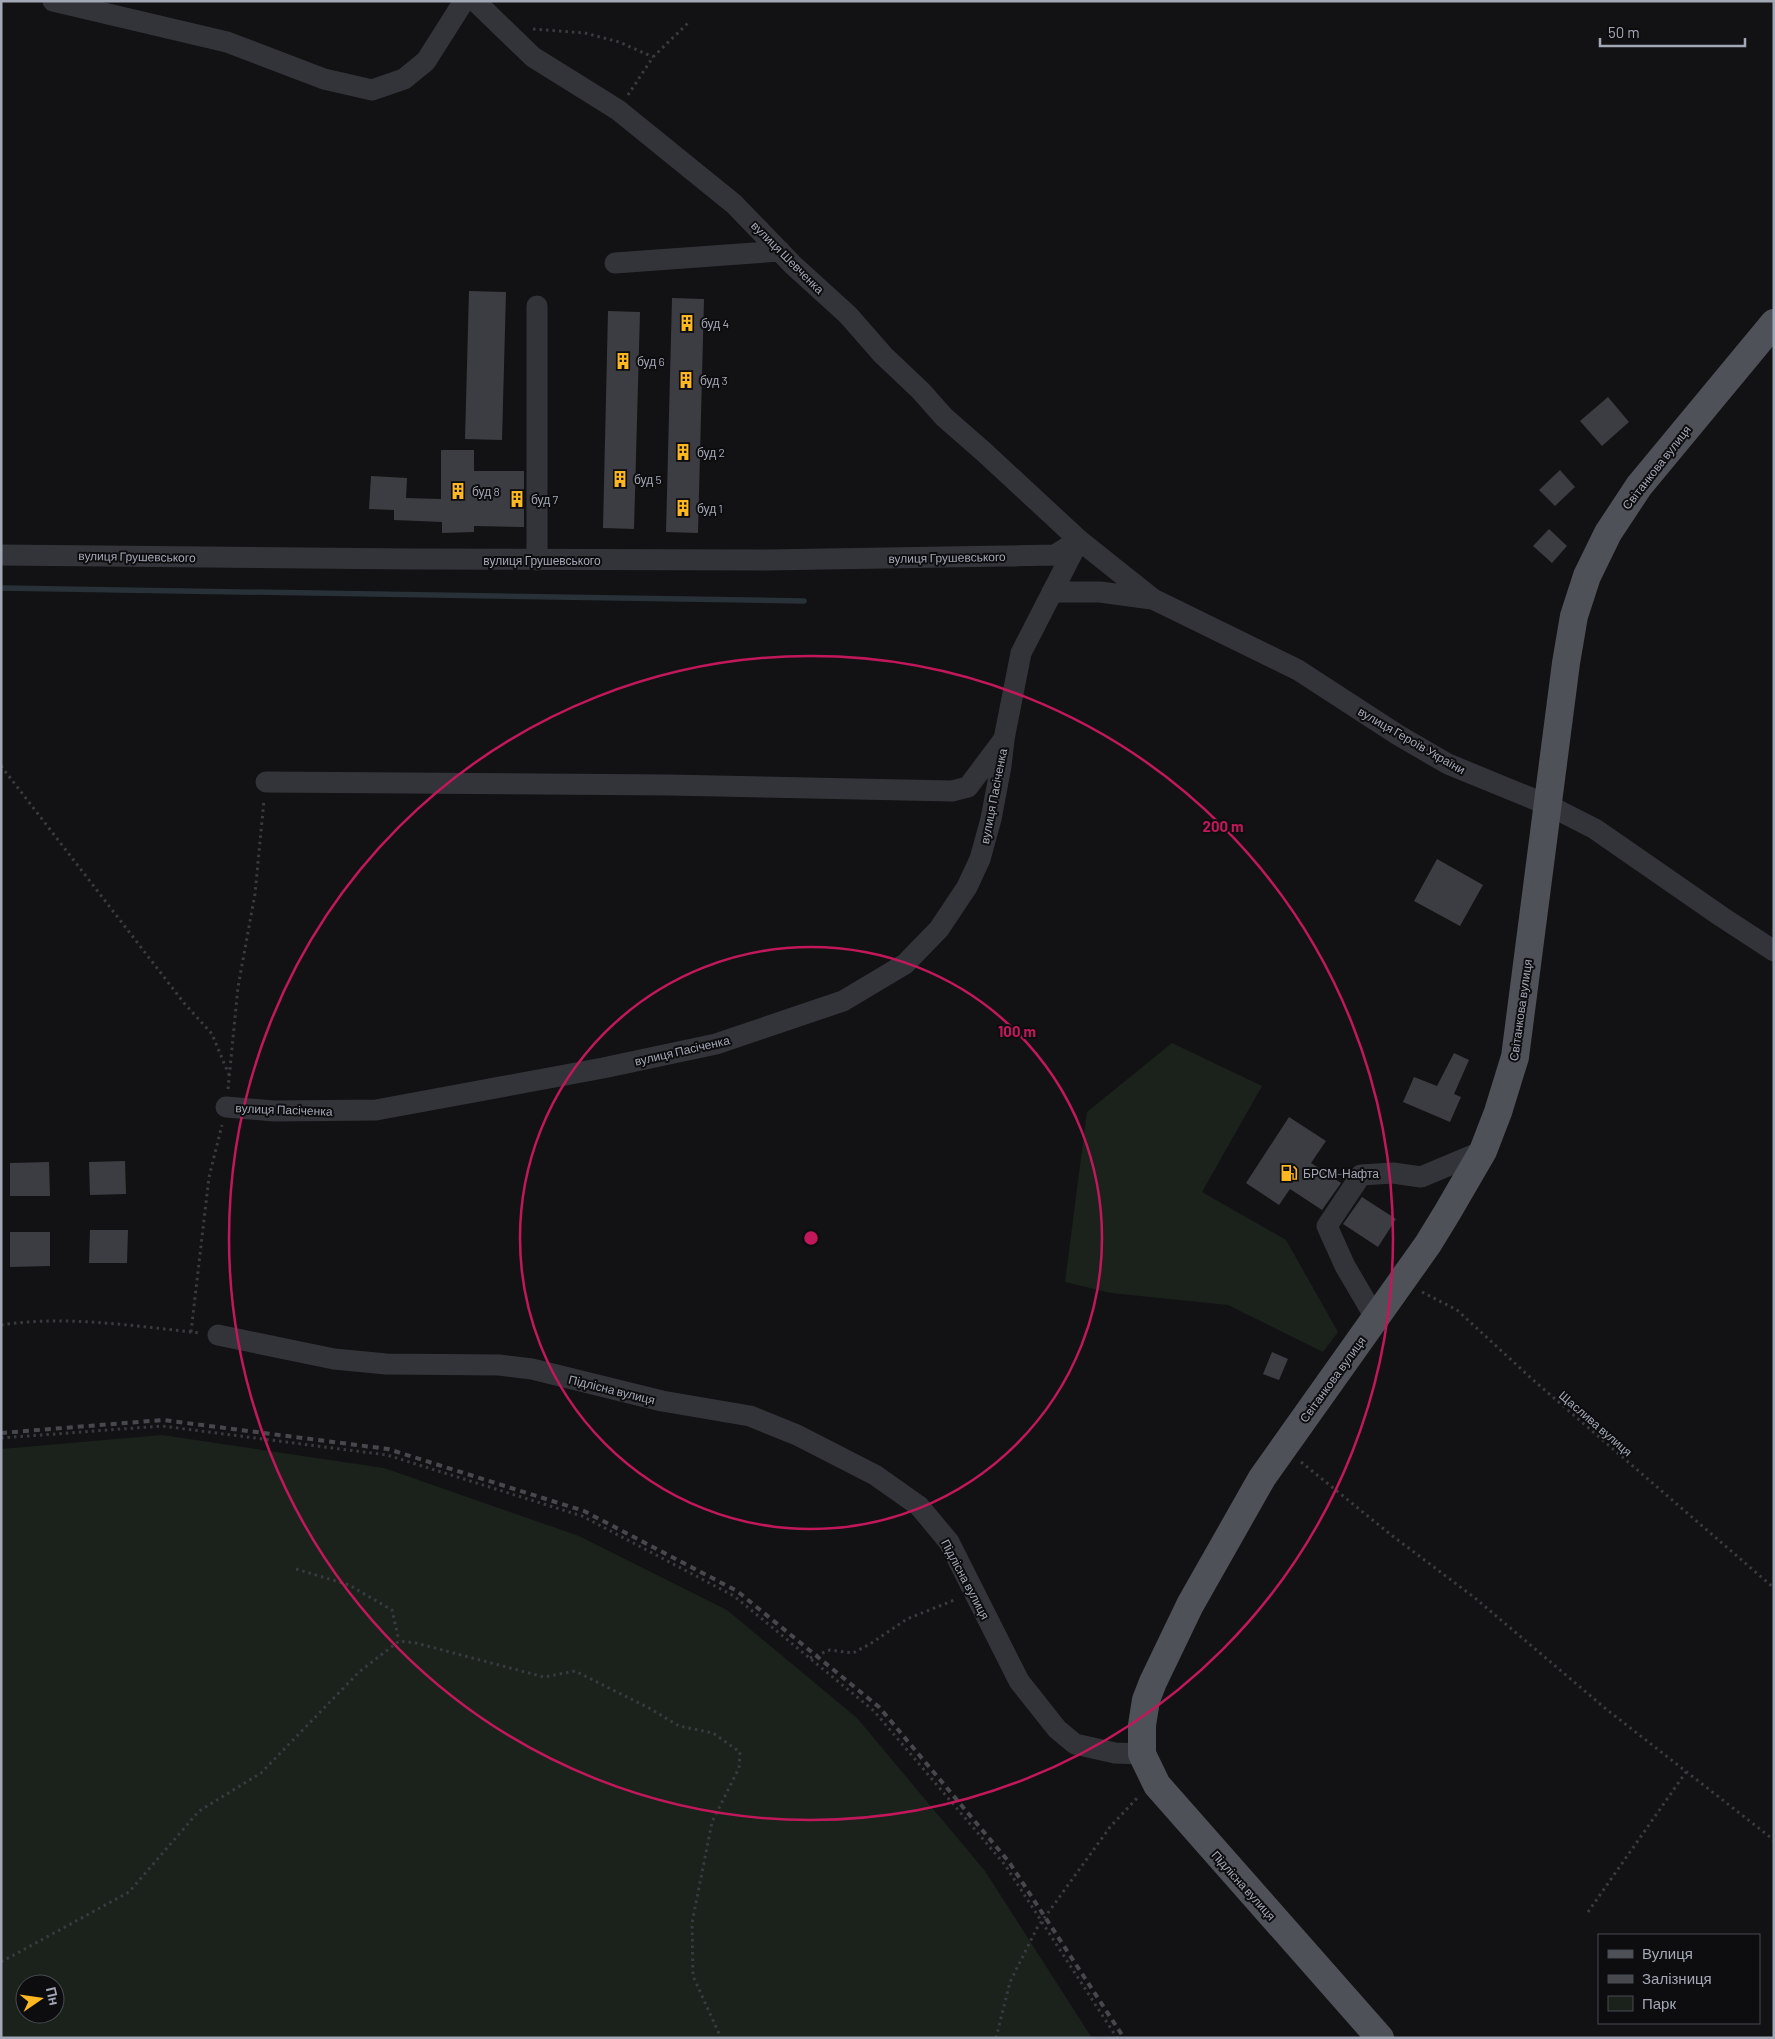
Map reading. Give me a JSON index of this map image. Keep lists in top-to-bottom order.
{
  "streets": {
    "main road": ["Світанкова вулиця", "Підлісна вулиця"],
    "street": [
      "вулиця Шевченка",
      "вулиця Грушевського",
      "вулиця Героїв України",
      "вулиця Пасіченка"
    ],
    "path": ["Щаслива вулиця"]
  },
  "crossings": [
    ["вулиця Шевченка", "вулиця Грушевського"],
    ["вулиця Шевченка", "вулиця Героїв України"],
    ["вулиця Шевченка", "вулиця Пасіченка"],
    ["Світанкова вулиця", "вулиця Героїв України"],
    ["Світанкова вулиця", "Підлісна вулиця"],
    ["Світанкова вулиця", "Щаслива вулиця"],
    ["вулиця Грушевського", "вулиця Героїв України"],
    ["вулиця Грушевського", "вулиця Пасіченка"],
    ["вулиця Героїв України", "вулиця Пасіченка"]
  ],
  "places": {
    "building": [
      "буд 4",
      "буд 6",
      "буд 3",
      "буд 2",
      "буд 5",
      "буд 8",
      "буд 7",
      "буд 1"
    ],
    "fuel station": ["БРСМ-Нафта"]
  },
  "legend": ["Вулиця", "Залізниця", "Парк"],
  "scale_bar": "50 m",
  "north": "right",
  "rings": ["200 m", "100 m"]
}
